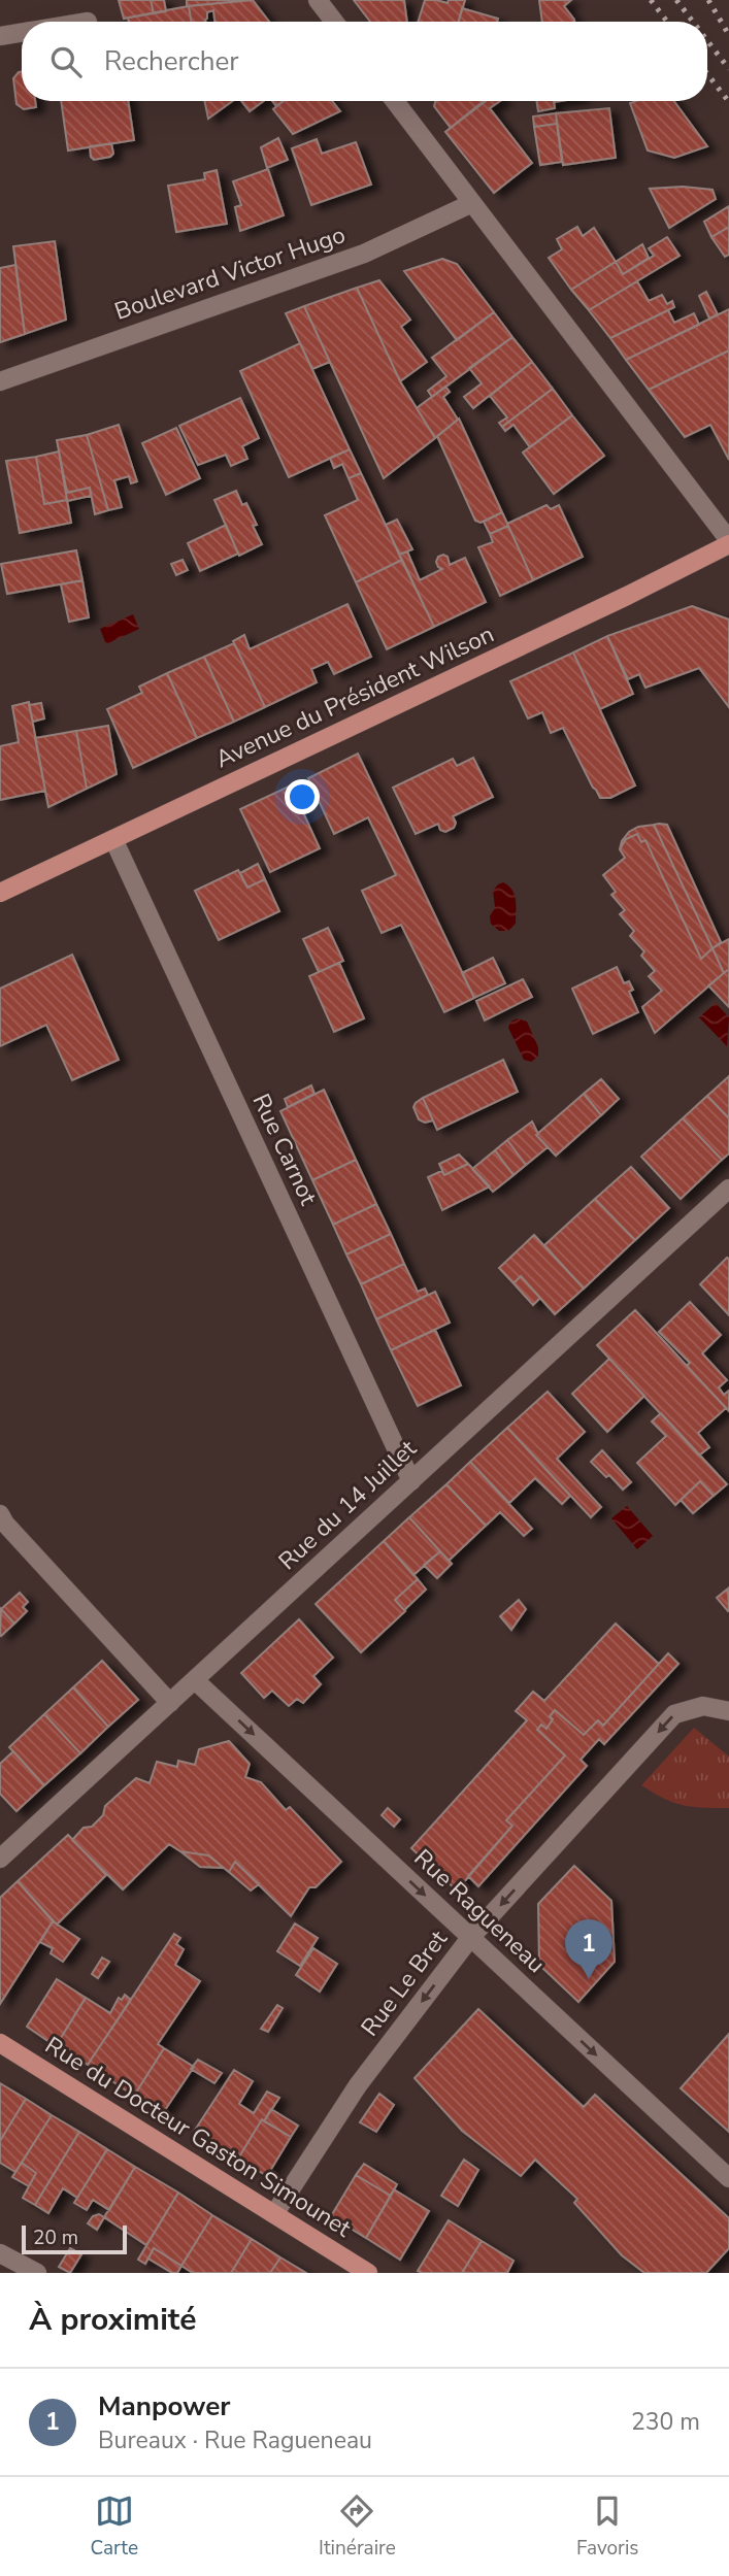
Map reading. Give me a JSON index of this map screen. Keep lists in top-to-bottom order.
{
  "streets": {
    "main road": ["Avenue du Président Wilson", "Rue du Docteur Gaston Simounet"],
    "street": [
      "Boulevard Victor Hugo",
      "Rue Carnot",
      "Rue du 14 Juillet",
      "Rue Ragueneau",
      "Rue Le Bret"
    ]
  },
  "crossings": [
    ["Avenue du Président Wilson", "Rue Carnot"],
    ["Rue Carnot", "Rue du 14 Juillet"],
    ["Rue du 14 Juillet", "Rue Ragueneau"],
    ["Rue Ragueneau", "Rue Le Bret"],
    ["Rue Le Bret", "Rue du Docteur Gaston Simounet"]
  ],
  "one_way": ["Rue Ragueneau", "Rue Le Bret"],
  "scale_bar": "20 m",
  "page": {
    "search": "Rechercher",
    "pins": "1",
    "scale": "20 m",
    "heading": "À proximité",
    "list": [
      {
        "mark": "1",
        "name": "Manpower",
        "note": "Bureaux · Rue Ragueneau",
        "value": "230 m"
      }
    ],
    "nav": ["Carte", "Itinéraire", "Favoris"]
  }
}
